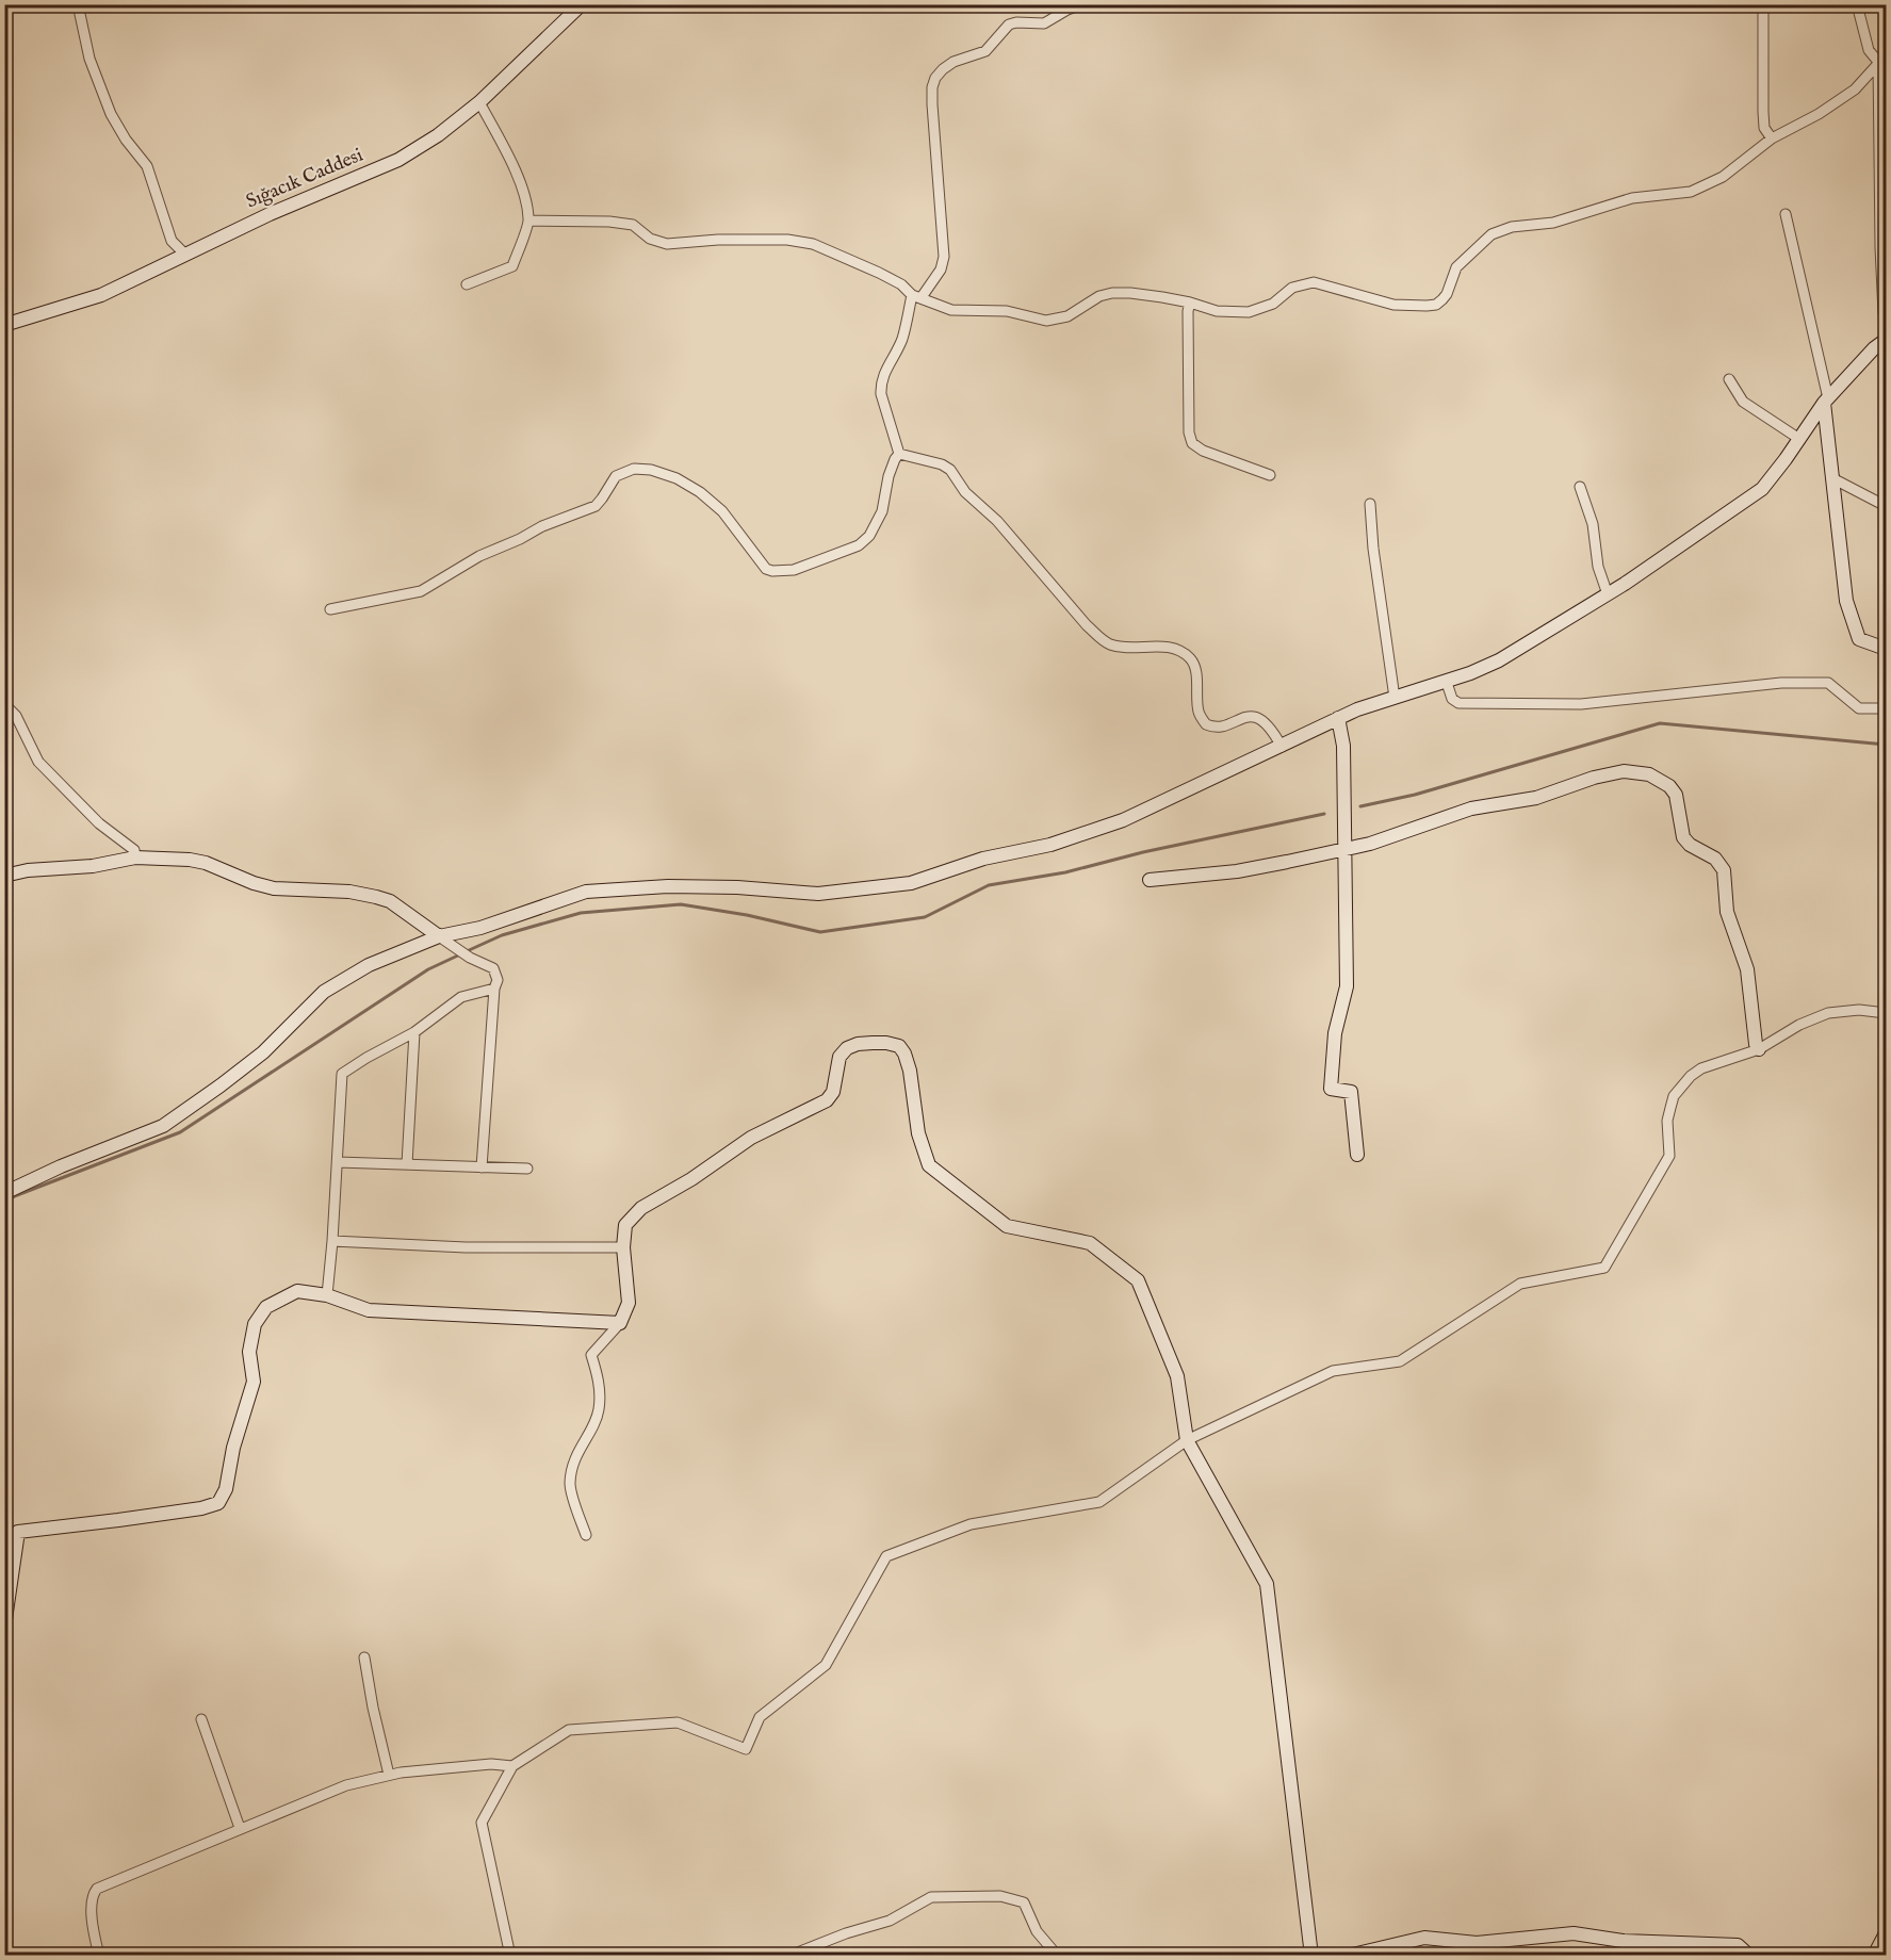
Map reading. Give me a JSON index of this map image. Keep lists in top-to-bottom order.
{
  "streets": {
    "street": ["Sığacık Caddesi"]
  }
}
